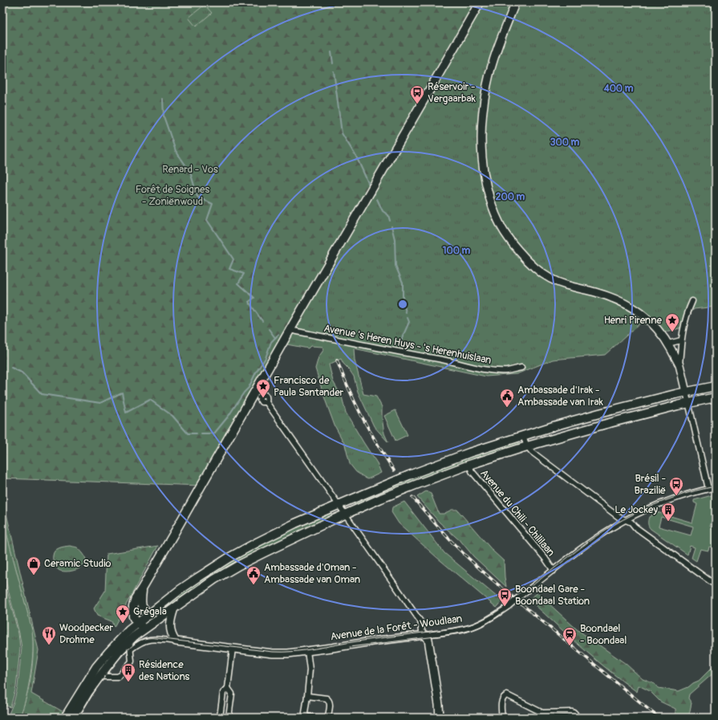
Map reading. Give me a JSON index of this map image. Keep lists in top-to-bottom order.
{
  "streets": {
    "street": ["Avenue 's Heren Huys - 's Herenhuislaan", "Avenue du Chili - Chililaan", "Avenue de la Forêt - Woudlaan"]
  },
  "crossings": [
    ["Avenue du Chili - Chililaan", "Avenue de la Forêt - Woudlaan"]
  ],
  "parks": ["Renard - Vos", "Forêt de Soignes - Zoniënwoud"],
  "places": {
    "bus stop": ["Réservoir - Vergaarbak", "Brésil - Brazilië", "Boondael Gare - Boondaal Station"],
    "place": ["Henri Pirenne", "Francisco de Paula Santander", "Grégala"],
    "public building": ["Ambassade d'Irak - Ambassade van Irak", "Ambassade d'Oman - Ambassade van Oman"],
    "building": ["Le Jockey", "Résidence des Nations"],
    "shop": ["Ceramic Studio"],
    "restaurant": ["Woodpecker Drohme"],
    "station": ["Boondael - Boondaal"]
  },
  "rings": [
    "400 m",
    "300 m",
    "200 m",
    "100 m"
  ]
}
